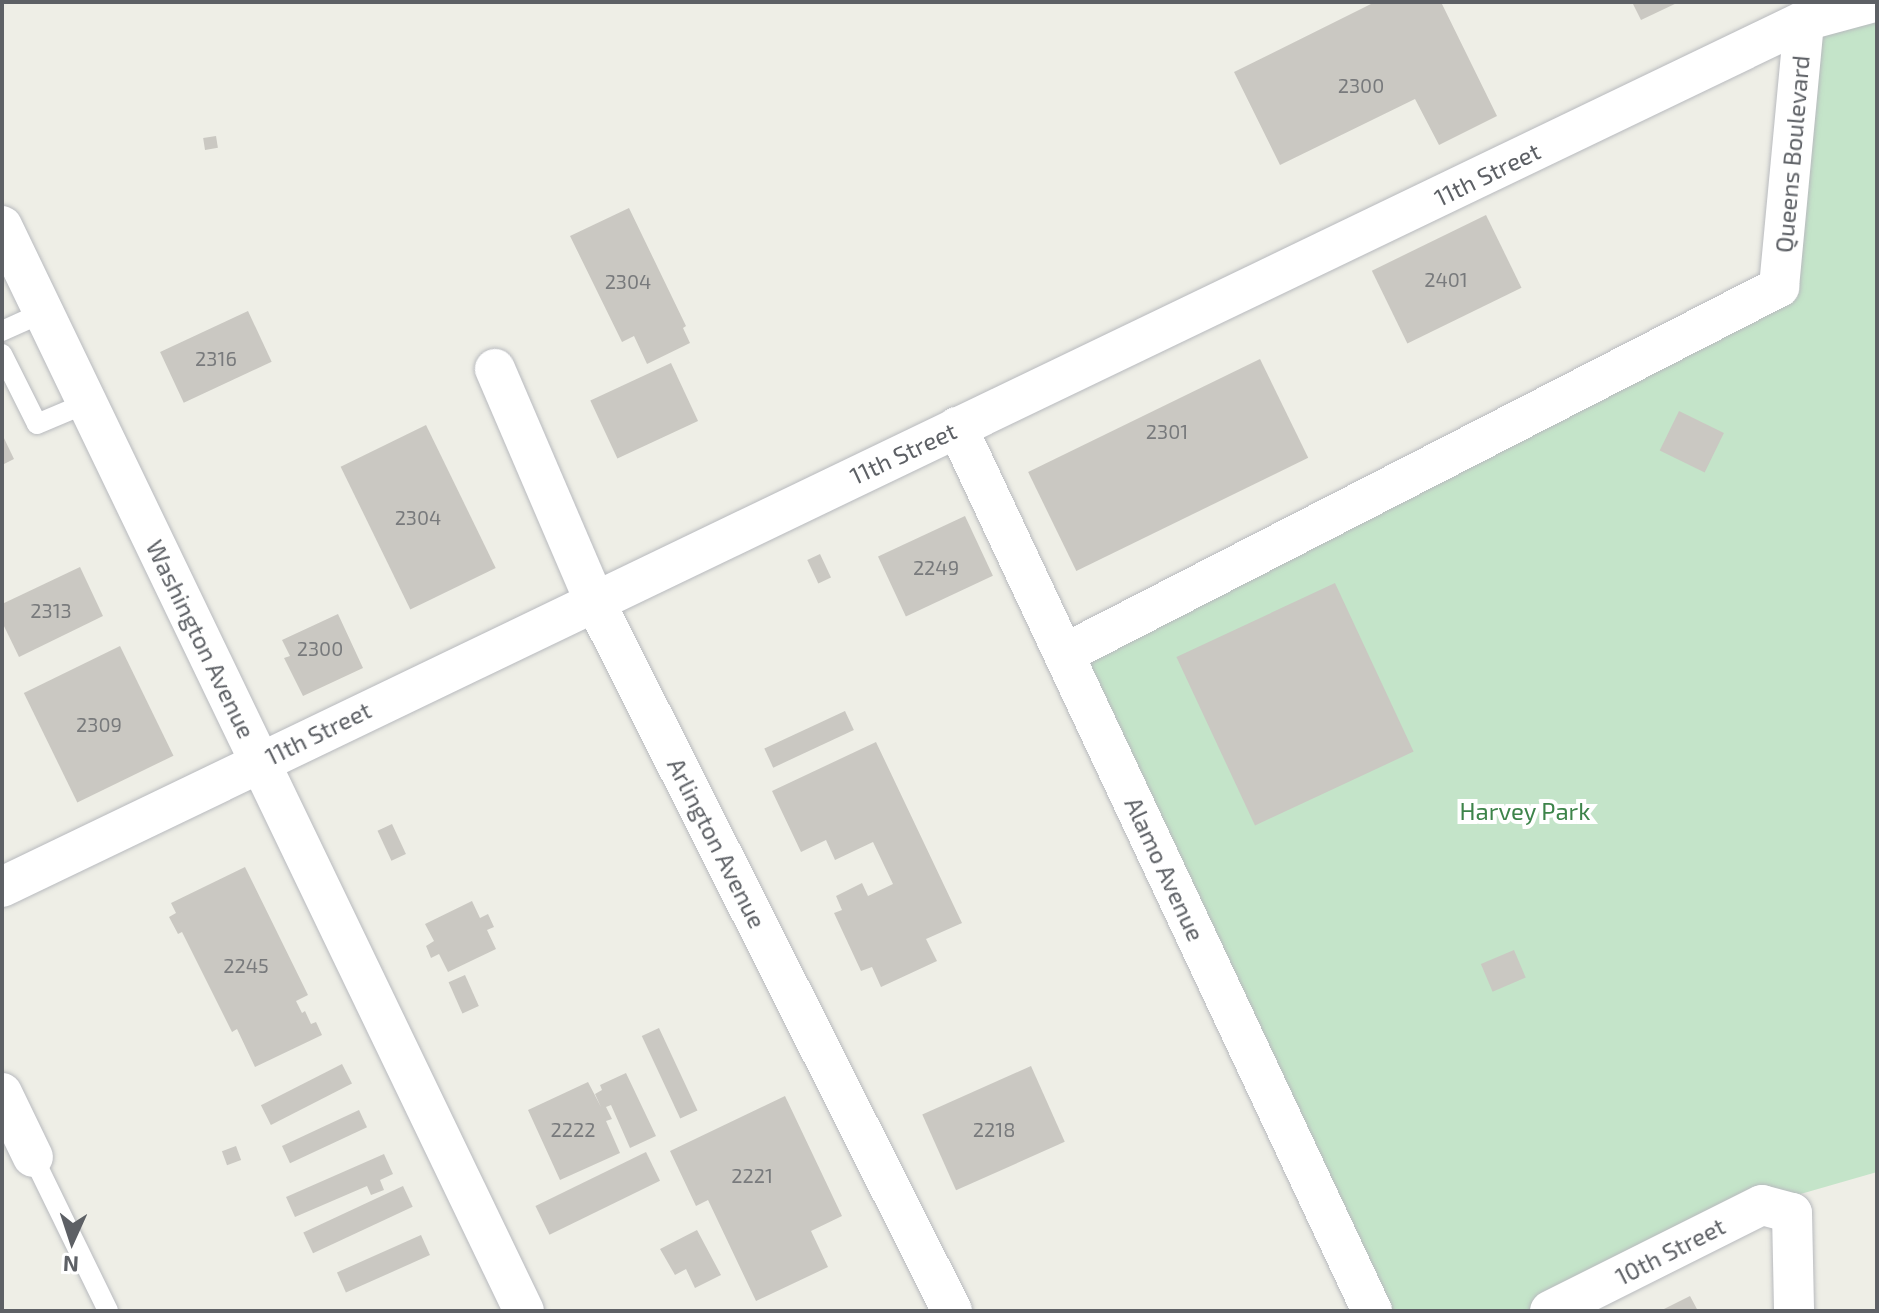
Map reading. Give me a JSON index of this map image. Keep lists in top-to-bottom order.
{
  "streets": {
    "street": [
      "Queens Boulevard",
      "11th Street",
      "Washington Avenue",
      "Arlington Avenue",
      "Alamo Avenue",
      "10th Street"
    ]
  },
  "crossings": [
    ["Queens Boulevard", "11th Street"],
    ["Queens Boulevard", "Alamo Avenue"],
    ["11th Street", "Washington Avenue"],
    ["11th Street", "Arlington Avenue"],
    ["11th Street", "Alamo Avenue"]
  ],
  "parks": ["Harvey Park"],
  "house_numbers": [
    "2300",
    "2401",
    "2304",
    "2316",
    "2301",
    "2304",
    "2249",
    "2313",
    "2300",
    "2309",
    "2245",
    "2222",
    "2218",
    "2221"
  ],
  "north": "bottom"
}
